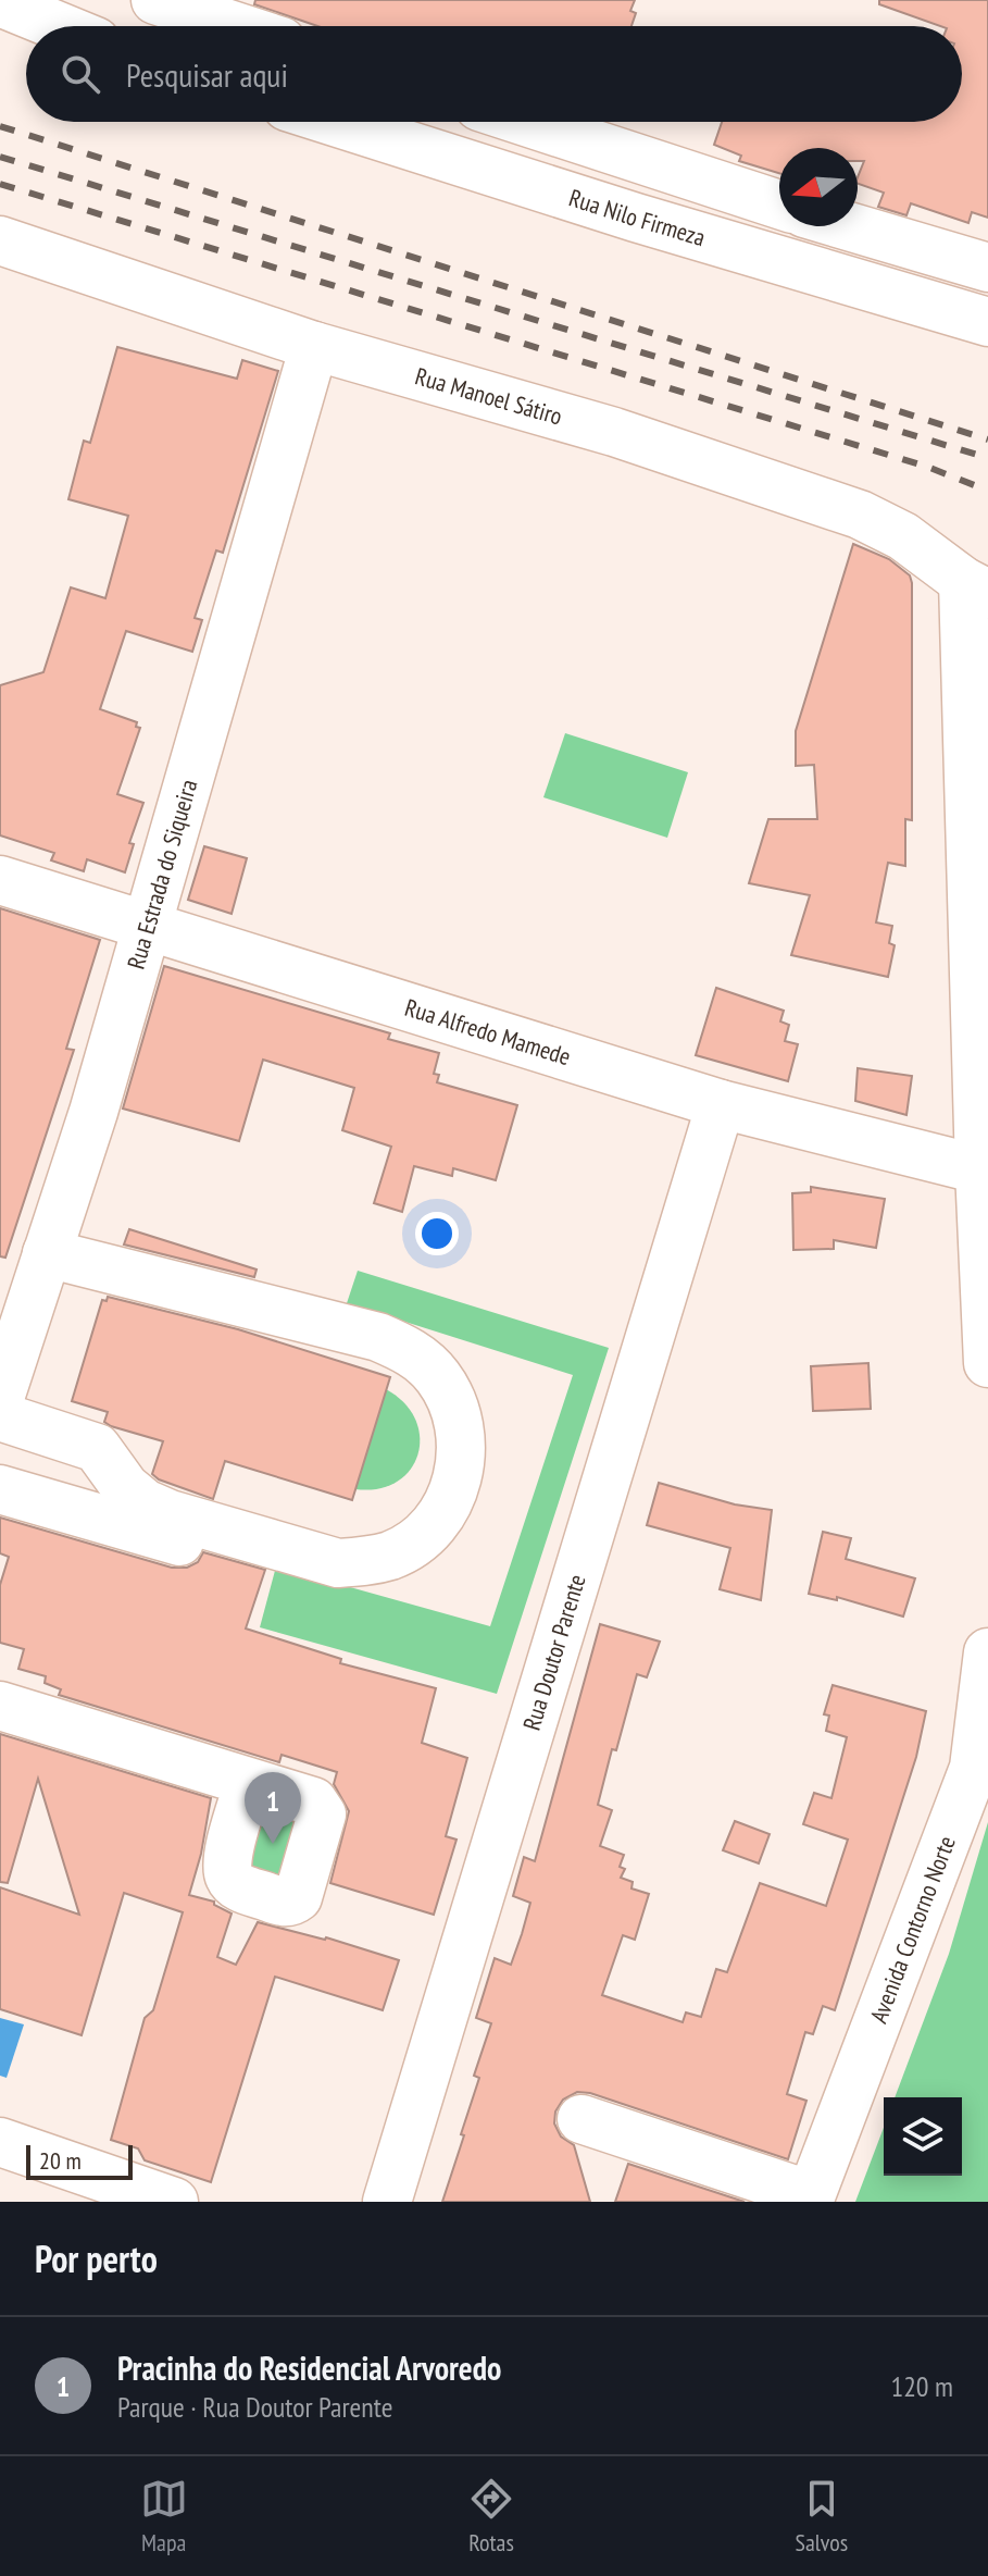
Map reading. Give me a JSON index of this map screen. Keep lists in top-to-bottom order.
{
  "streets": {
    "street": [
      "Rua Nilo Firmeza",
      "Rua Manoel Sátiro",
      "Rua Estrada do Siqueira",
      "Rua Alfredo Mamede",
      "Rua Doutor Parente",
      "Avenida Contorno Norte"
    ]
  },
  "crossings": [
    ["Rua Manoel Sátiro", "Rua Estrada do Siqueira"],
    ["Rua Estrada do Siqueira", "Rua Alfredo Mamede"],
    ["Rua Alfredo Mamede", "Rua Doutor Parente"]
  ],
  "scale_bar": "20 m",
  "north": "left",
  "page": {
    "search": "Pesquisar aqui",
    "pins": "1",
    "scale": "20 m",
    "heading": "Por perto",
    "list": [
      {
        "mark": "1",
        "name": "Pracinha do Residencial Arvoredo",
        "note": "Parque · Rua Doutor Parente",
        "value": "120 m"
      }
    ],
    "nav": ["Mapa", "Rotas", "Salvos"]
  }
}
